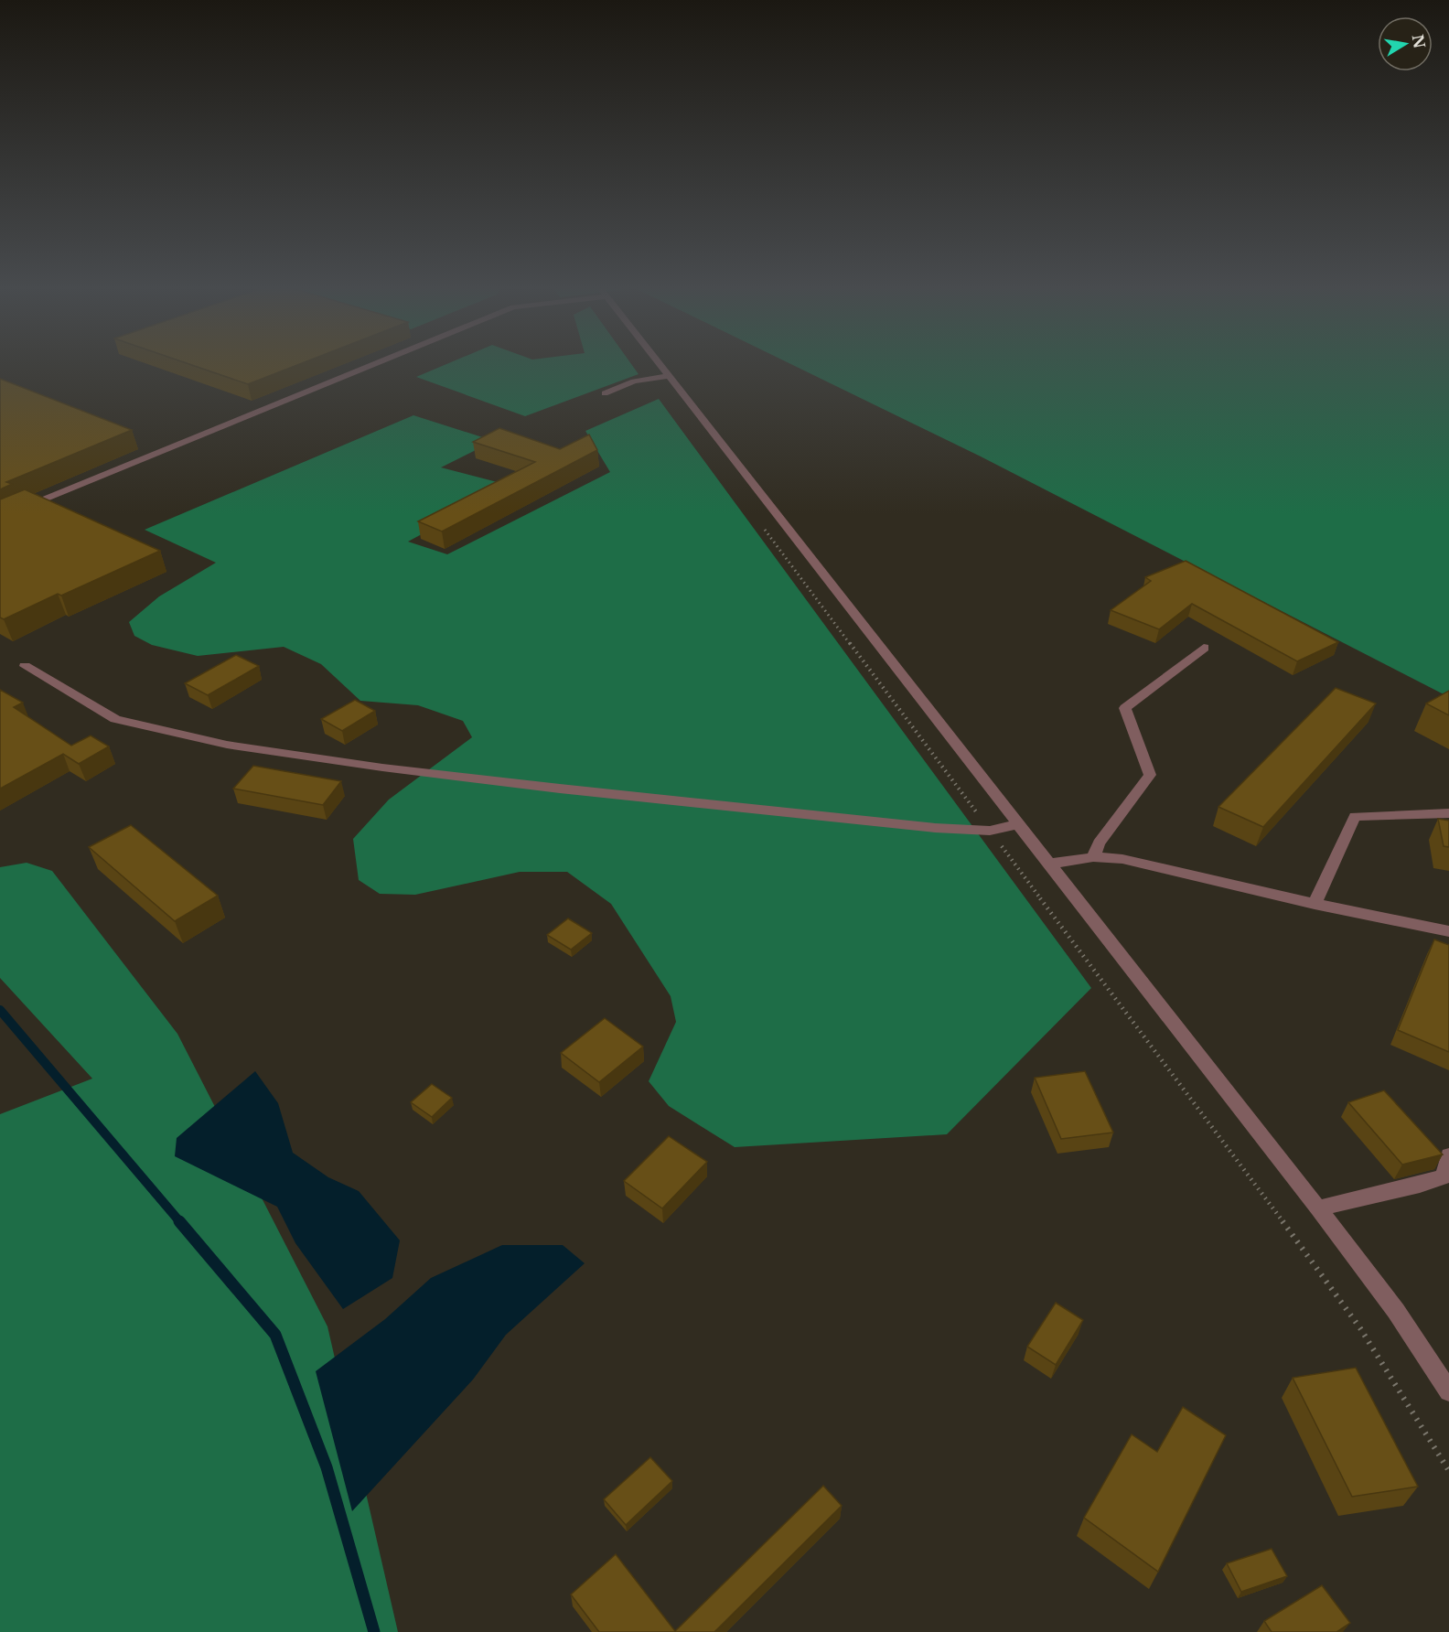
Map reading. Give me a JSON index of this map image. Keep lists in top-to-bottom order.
{
  "north": "right"
}
